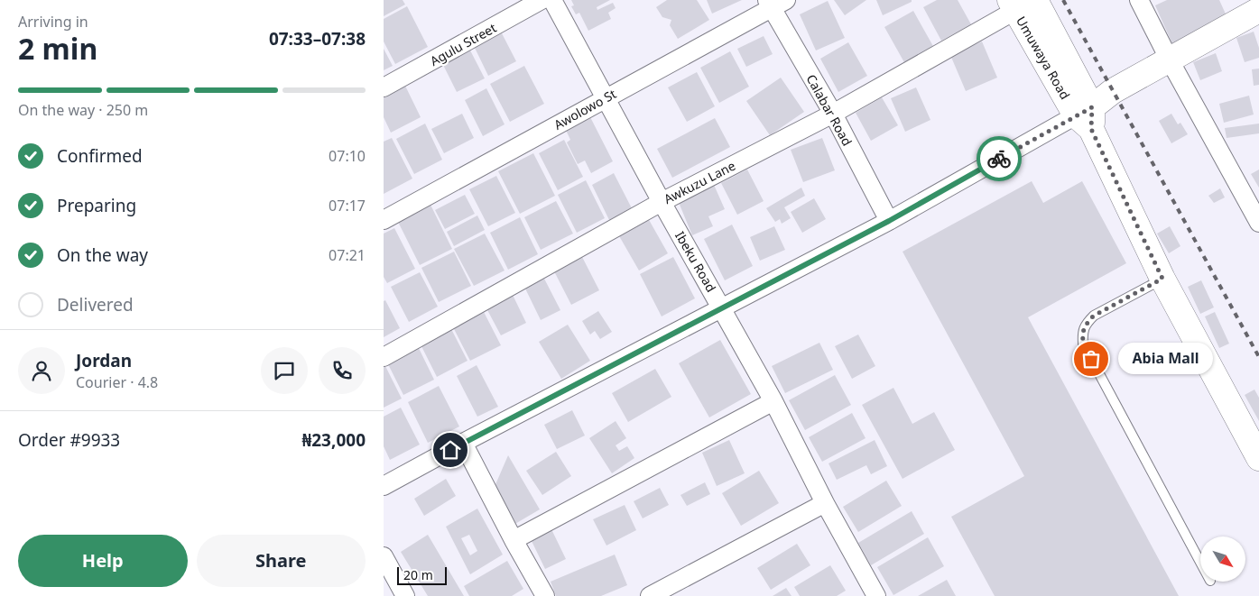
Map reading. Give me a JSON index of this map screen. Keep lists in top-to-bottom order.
{
  "streets": {
    "street": [
      "Agulu Street",
      "Umuwaya Road",
      "Awolowo St",
      "Calabar Road",
      "Awkuzu Lane",
      "Ibeku Road"
    ]
  },
  "crossings": [
    ["Umuwaya Road", "Awkuzu Lane"],
    ["Awolowo St", "Calabar Road"],
    ["Awolowo St", "Ibeku Road"],
    ["Calabar Road", "Awkuzu Lane"],
    ["Awkuzu Lane", "Ibeku Road"]
  ],
  "places": ["Abia Mall"],
  "scale_bar": "20 m",
  "north": "bottom right",
  "page": {
    "heading": ["2 min", "Arriving in", "07:33–07:38"],
    "panel": [
      "Jordan",
      "Courier · 4.8",
      "Order #9933",
      "₦23,000"
    ],
    "bar": "On the way · 250 m",
    "list": [
      ["Confirmed", "07:10"],
      ["Preparing", "07:17"],
      ["On the way", "07:21"],
      "Delivered"
    ],
    "bubble": "Abia Mall",
    "buttons": ["Help", "Share"],
    "scale": "20 m"
  }
}
